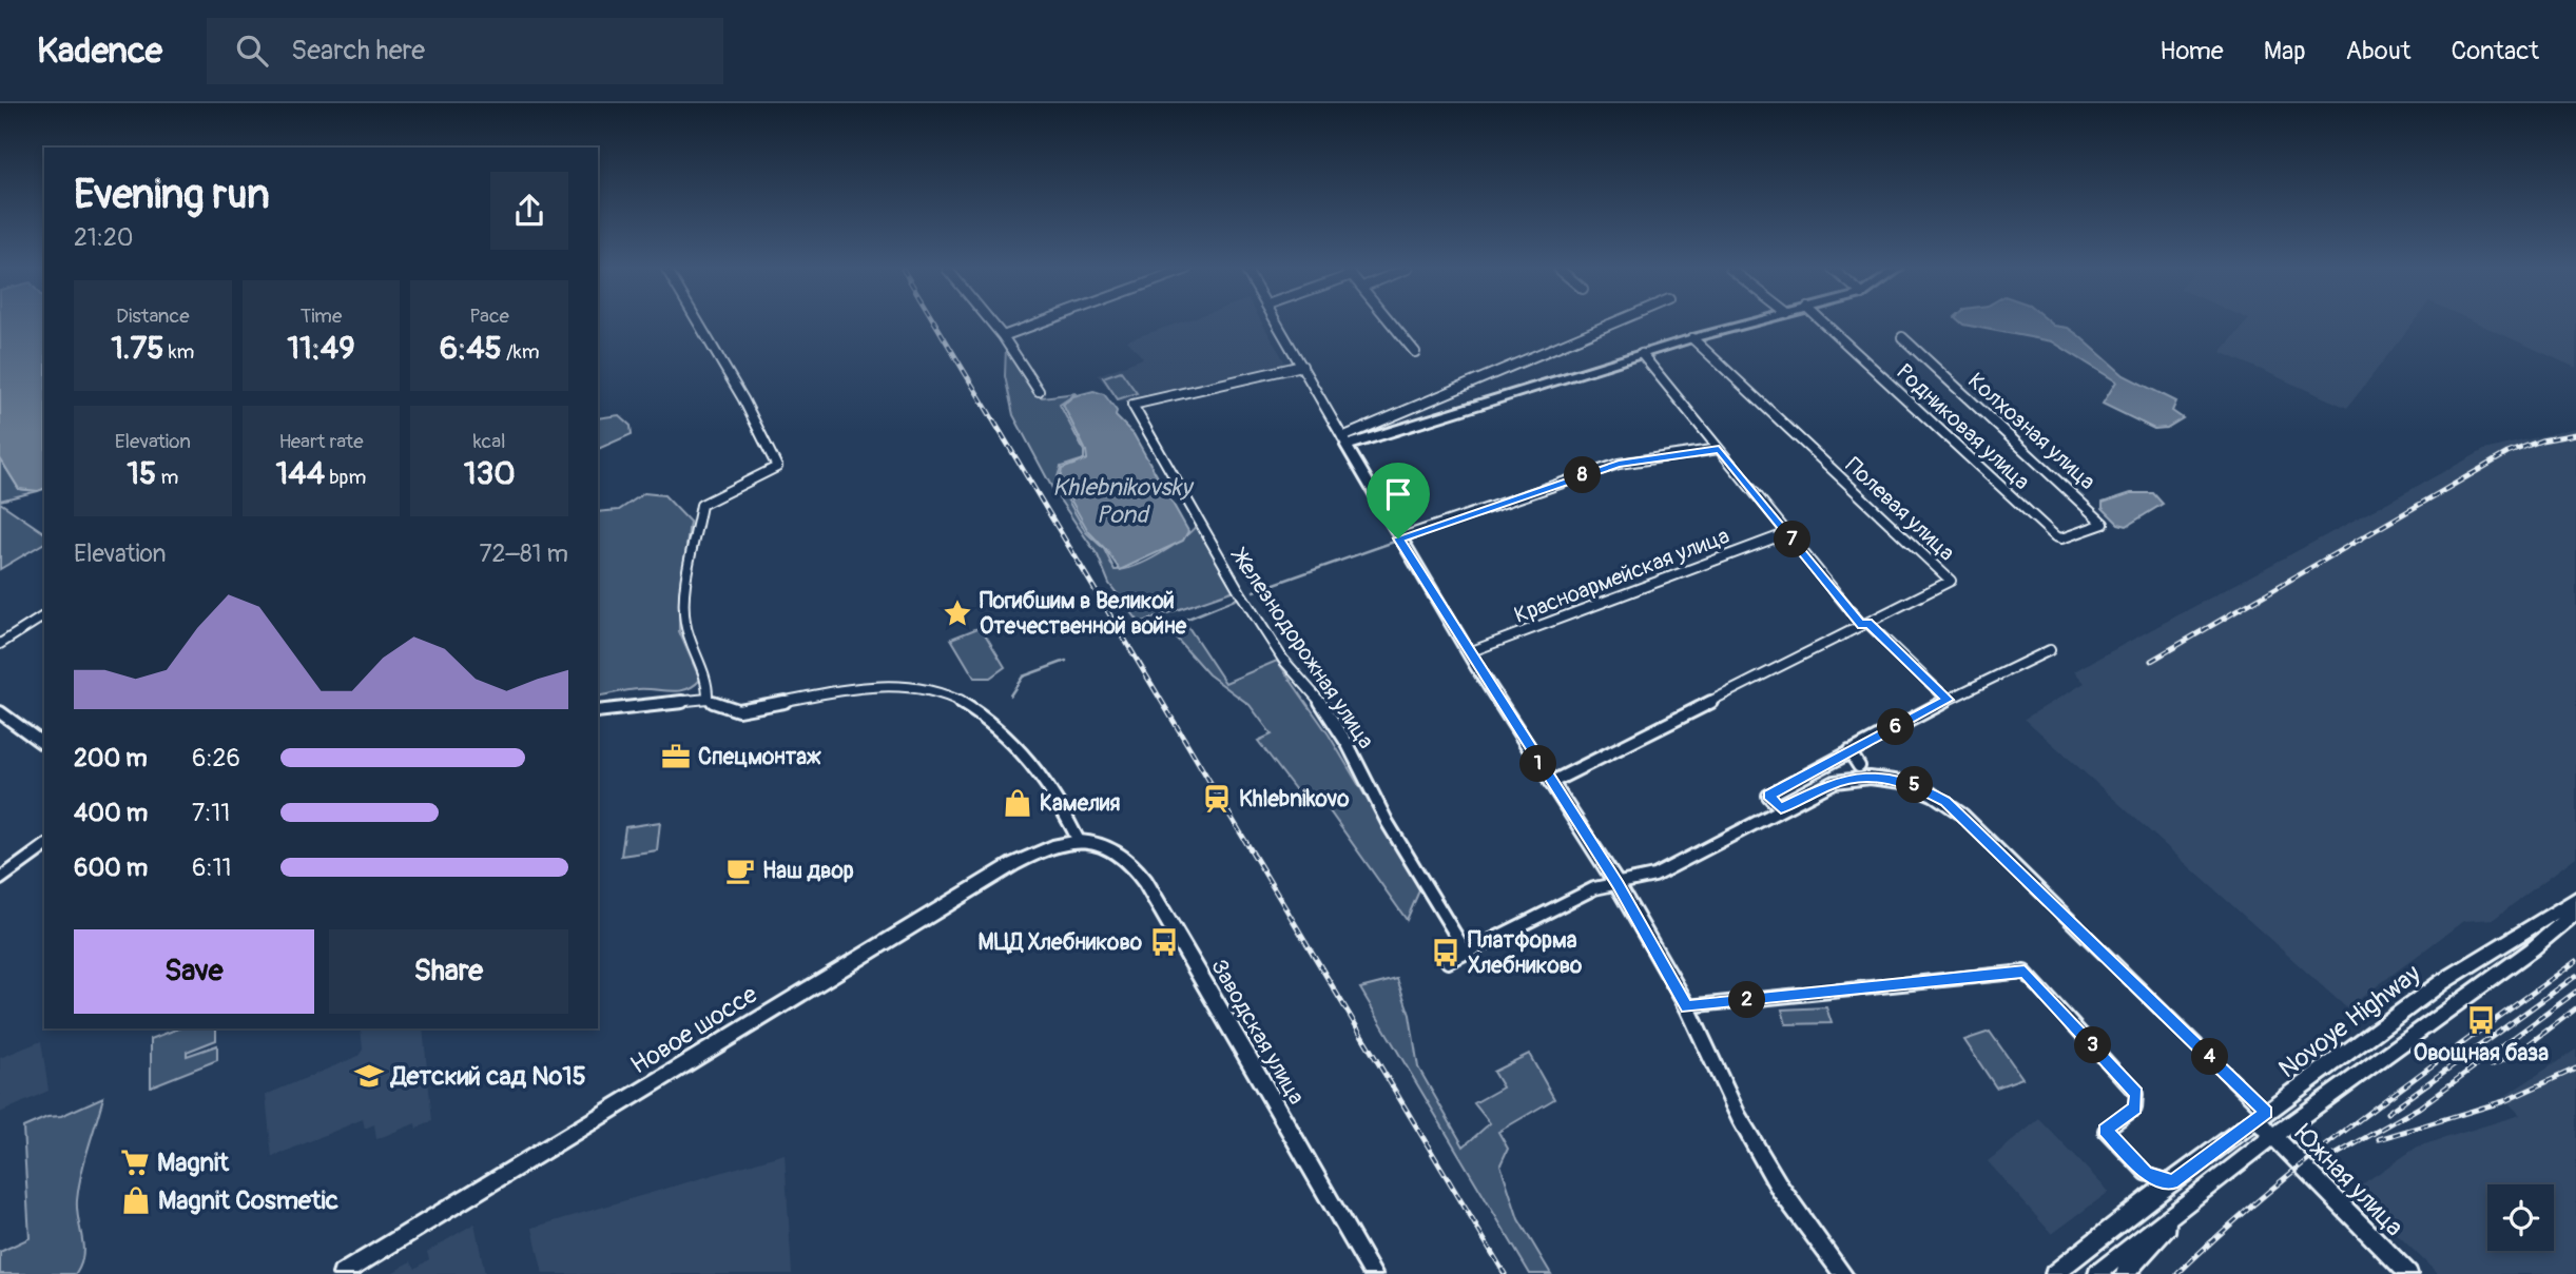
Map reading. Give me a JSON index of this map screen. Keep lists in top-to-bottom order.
{
  "streets": {
    "street": [
      "Родниковая улица",
      "Колхозная улица",
      "Полевая улица",
      "Красноармейская улица",
      "Железнодорожная улица",
      "Novoye Highway",
      "Новое шоссе",
      "Заводская улица",
      "Южная улица"
    ]
  },
  "crossings": [
    ["Родниковая улица", "Колхозная улица"],
    ["Novoye Highway", "Южная улица"],
    ["Новое шоссе", "Заводская улица"]
  ],
  "water": ["Khlebnikovsky Pond"],
  "places": {
    "place": ["Погибшим в Великой Отечественной войне"],
    "office": ["Спецмонтаж"],
    "station": ["Khlebnikovo"],
    "shop": ["Камелия", "Magnit Cosmetic"],
    "cafe": ["Наш двор"],
    "bus stop": ["МЦД Хлебниково", "Платформа Хлебниково", "Овощная база"],
    "school or university": ["Детский сад №15"],
    "supermarket": ["Magnit"]
  },
  "page": {
    "header": "Kadence",
    "search": "Search here",
    "nav": [
      "Home",
      "Map",
      "About",
      "Contact"
    ],
    "heading": ["Evening run", "21:20"],
    "stats": [
      ["Distance", "1.75 km"],
      ["Time", "11:49"],
      ["Pace", "6:45 /km"],
      ["Elevation", "15 m"],
      ["Heart rate", "144 bpm"],
      ["kcal", "130"]
    ],
    "pins": [
      "8",
      "7",
      "6",
      "1",
      "5",
      "2",
      "3",
      "4"
    ],
    "chart": ["Elevation", "72–81 m"],
    "list": [
      {
        "name": "200 m",
        "note": "6:26"
      },
      {
        "name": "400 m",
        "note": "7:11"
      },
      {
        "name": "600 m",
        "note": "6:11"
      }
    ],
    "buttons": ["Save", "Share"]
  }
}
